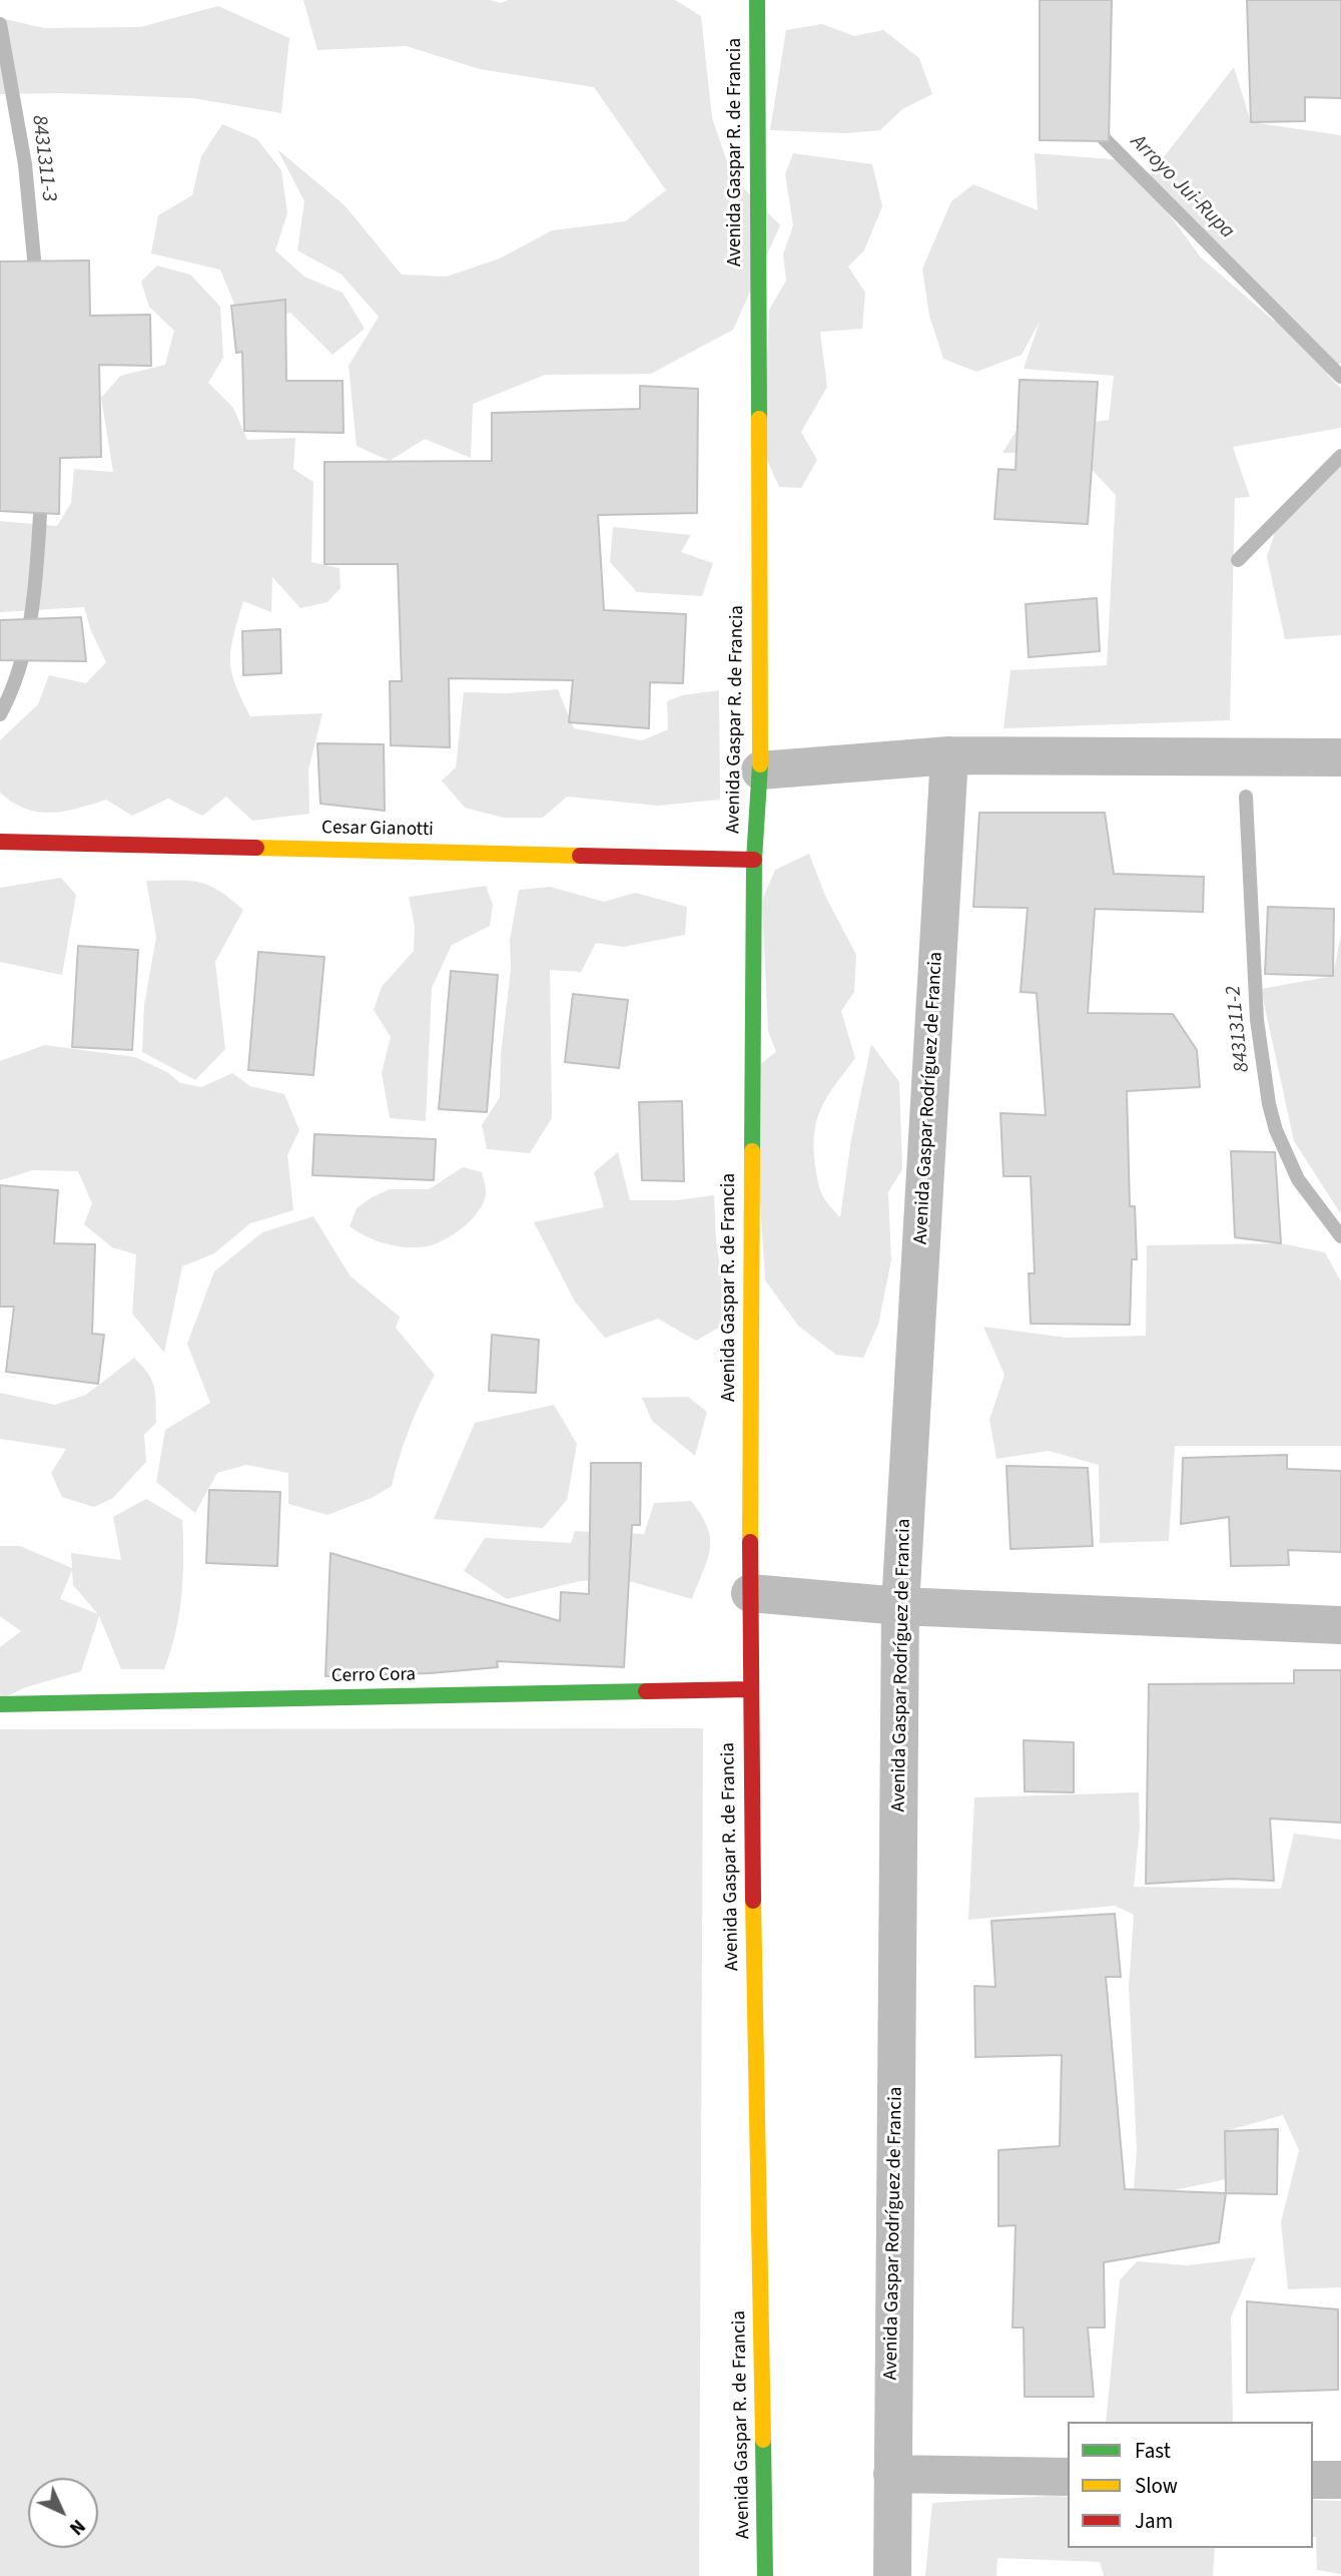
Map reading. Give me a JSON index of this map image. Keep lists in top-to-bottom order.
{
  "streets": {
    "street": [
      "Avenida Gaspar R. de Francia",
      "Cesar Gianotti",
      "Avenida Gaspar Rodríguez de Francia",
      "Cerro Cora"
    ]
  },
  "crossings": [
    ["Avenida Gaspar R. de Francia", "Cesar Gianotti"],
    ["Avenida Gaspar R. de Francia", "Cerro Cora"]
  ],
  "water": ["8431311-3", "Arroyo Jui-Rupa", "8431311-2"],
  "legend": ["Fast", "Slow", "Jam"],
  "north": "bottom right"
}
